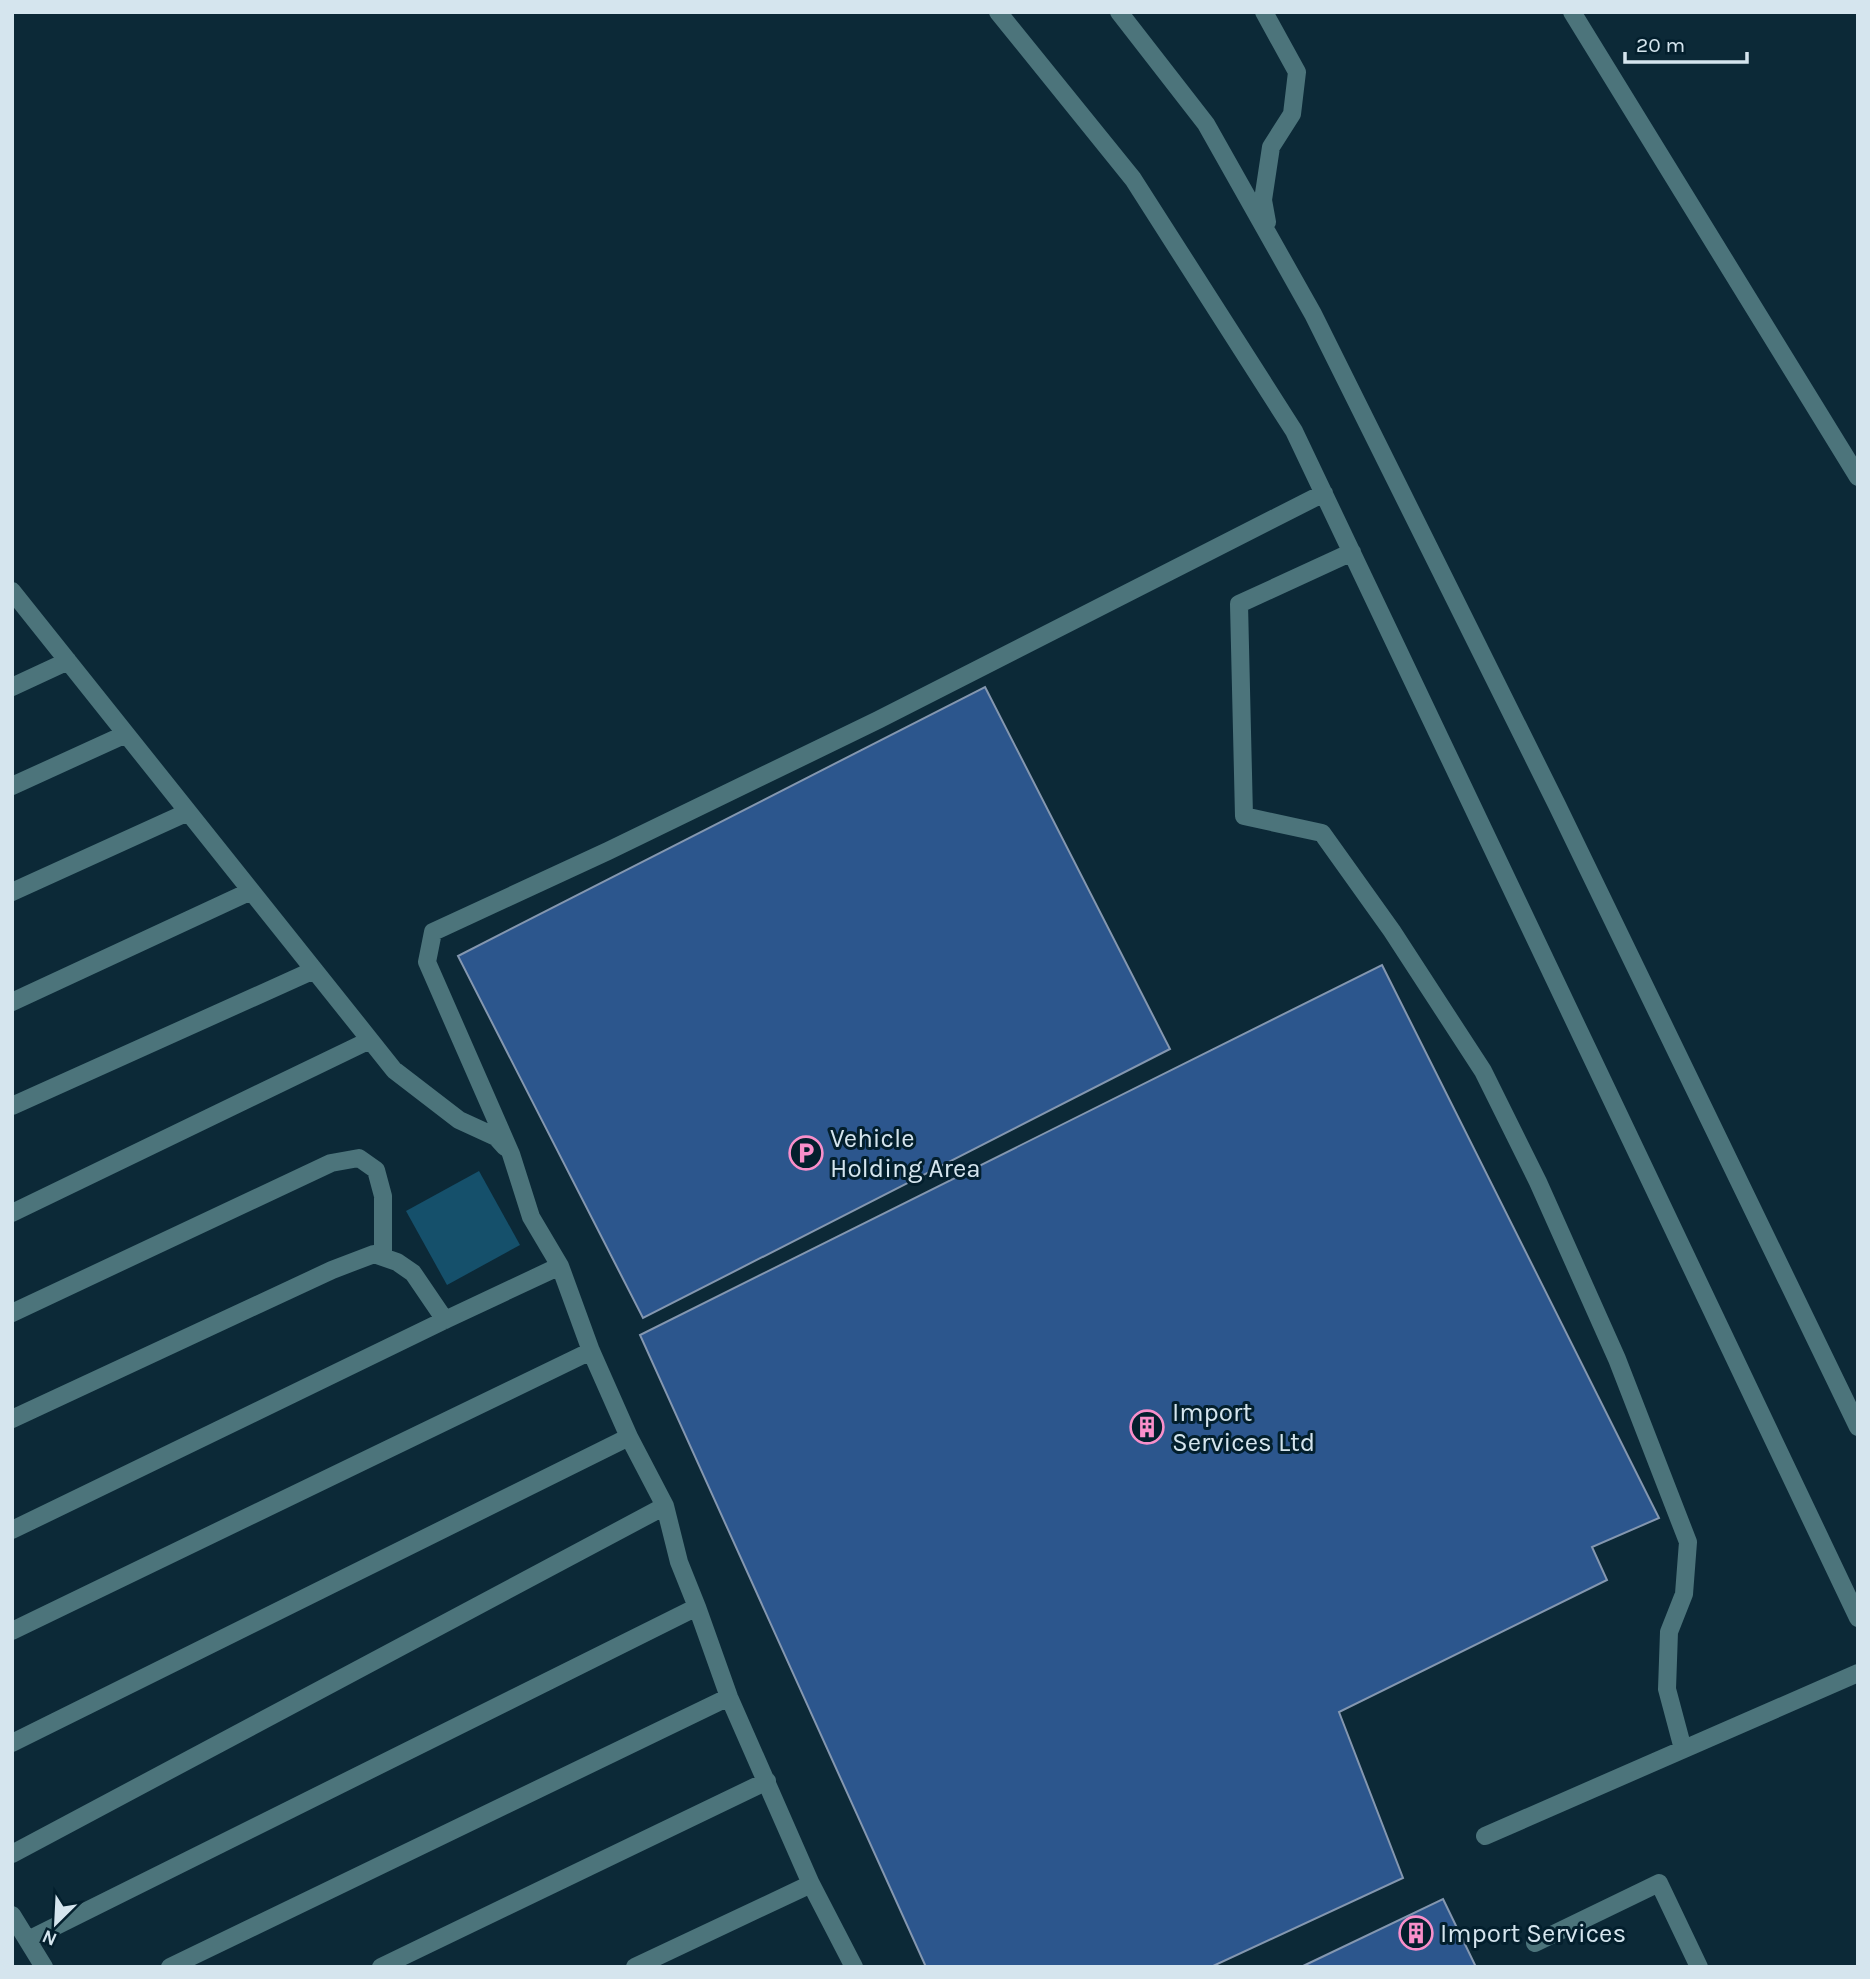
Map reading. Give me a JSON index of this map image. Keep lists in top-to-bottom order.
{
  "places": {
    "parking": ["Vehicle Holding Area"],
    "building": ["Import Services Ltd", "Import Services"]
  },
  "scale_bar": "20 m",
  "north": "bottom left"
}
